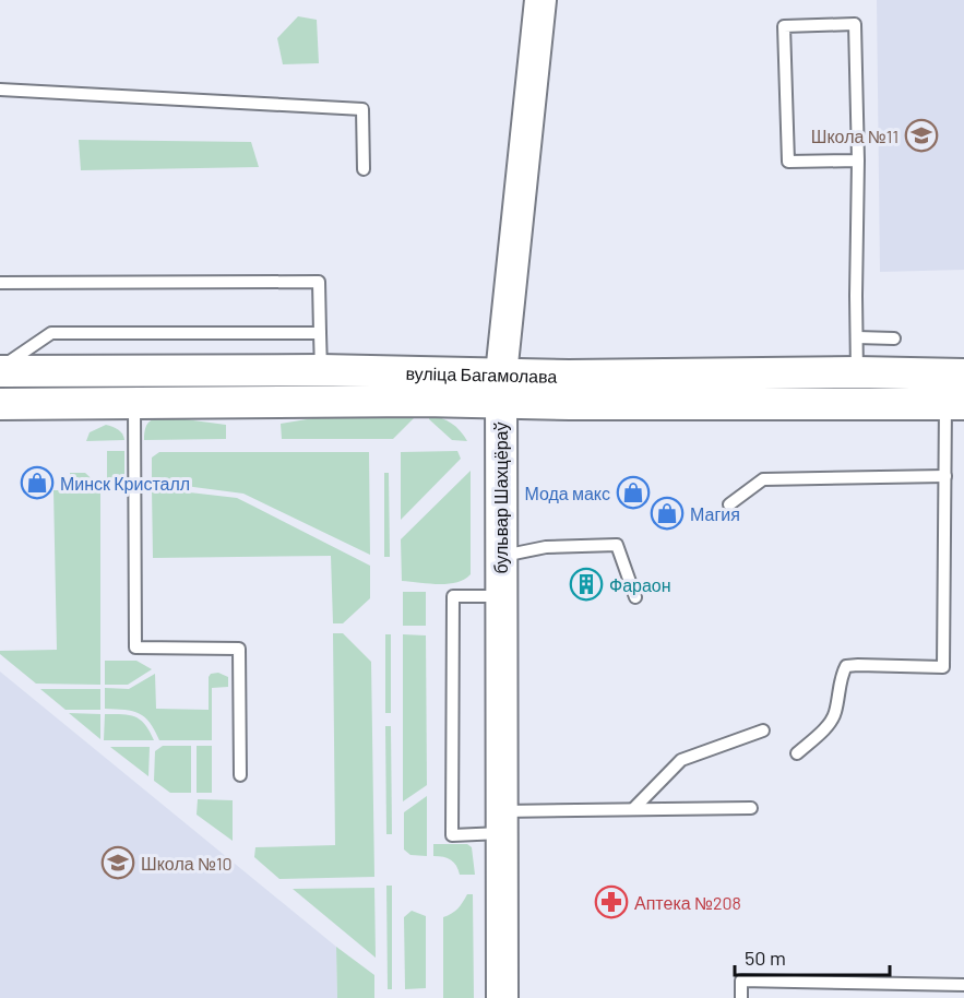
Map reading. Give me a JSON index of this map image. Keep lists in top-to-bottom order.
{
  "streets": {
    "main road": ["вуліца Багамолава", "бульвар Шахцёраў"]
  },
  "crossings": [
    ["вуліца Багамолава", "бульвар Шахцёраў"]
  ],
  "places": {
    "school or university": ["Школа №11", "Школа №10"],
    "shop": ["Минск Кристалл", "Мода макс", "Магия"],
    "building": ["Фараон"],
    "pharmacy": ["Аптека №208"]
  },
  "scale_bar": "50 m"
}
